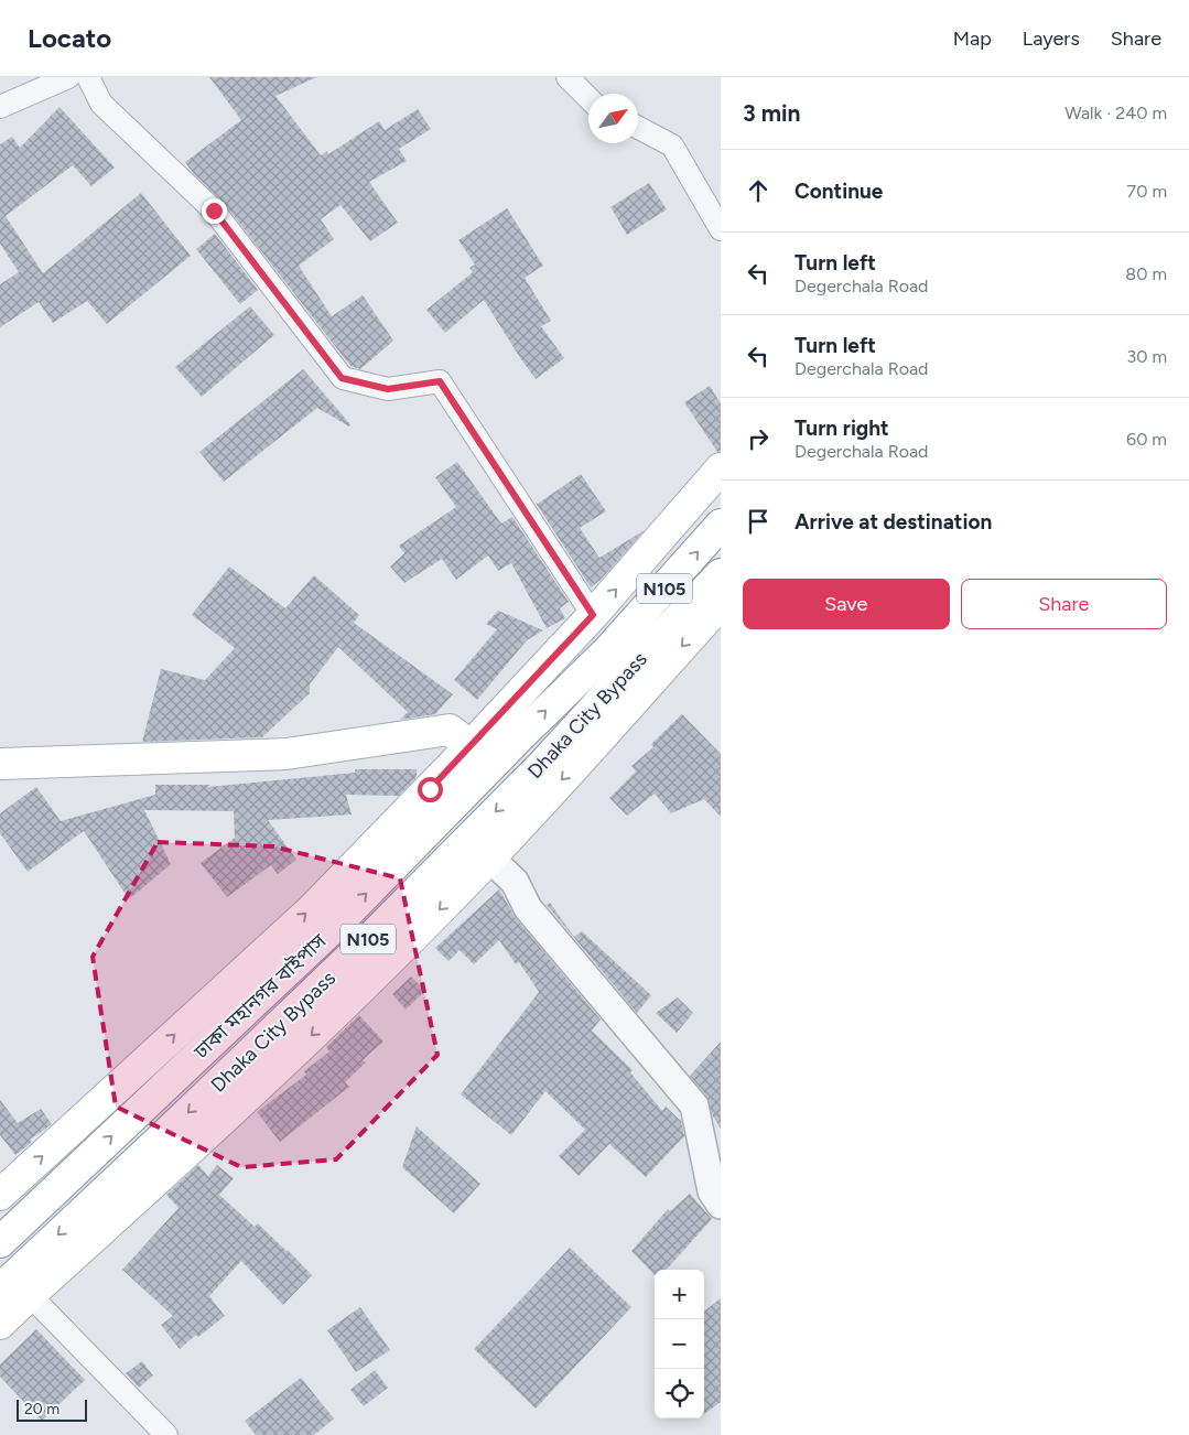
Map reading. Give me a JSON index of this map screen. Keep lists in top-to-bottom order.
{
  "streets": {
    "main road": ["N105", "Dhaka City Bypass", "ঢাকা মহানগর বাইপাস"]
  },
  "crossings": [
    ["Dhaka City Bypass", "ঢাকা মহানগর বাইপাস"]
  ],
  "scale_bar": "20 m",
  "north": "top right",
  "page": {
    "header": "Locato",
    "nav": ["Map", "Layers", "Share"],
    "heading": ["3 min", "Walk · 240 m"],
    "list": [
      ["Continue", "70 m"],
      ["Turn left", "Degerchala Road", "80 m"],
      ["Turn left", "Degerchala Road", "30 m"],
      ["Turn right", "Degerchala Road", "60 m"],
      "Arrive at destination"
    ],
    "buttons": ["Save", "Share"],
    "map_buttons": ["+", "−"],
    "scale": "20 m"
  }
}
